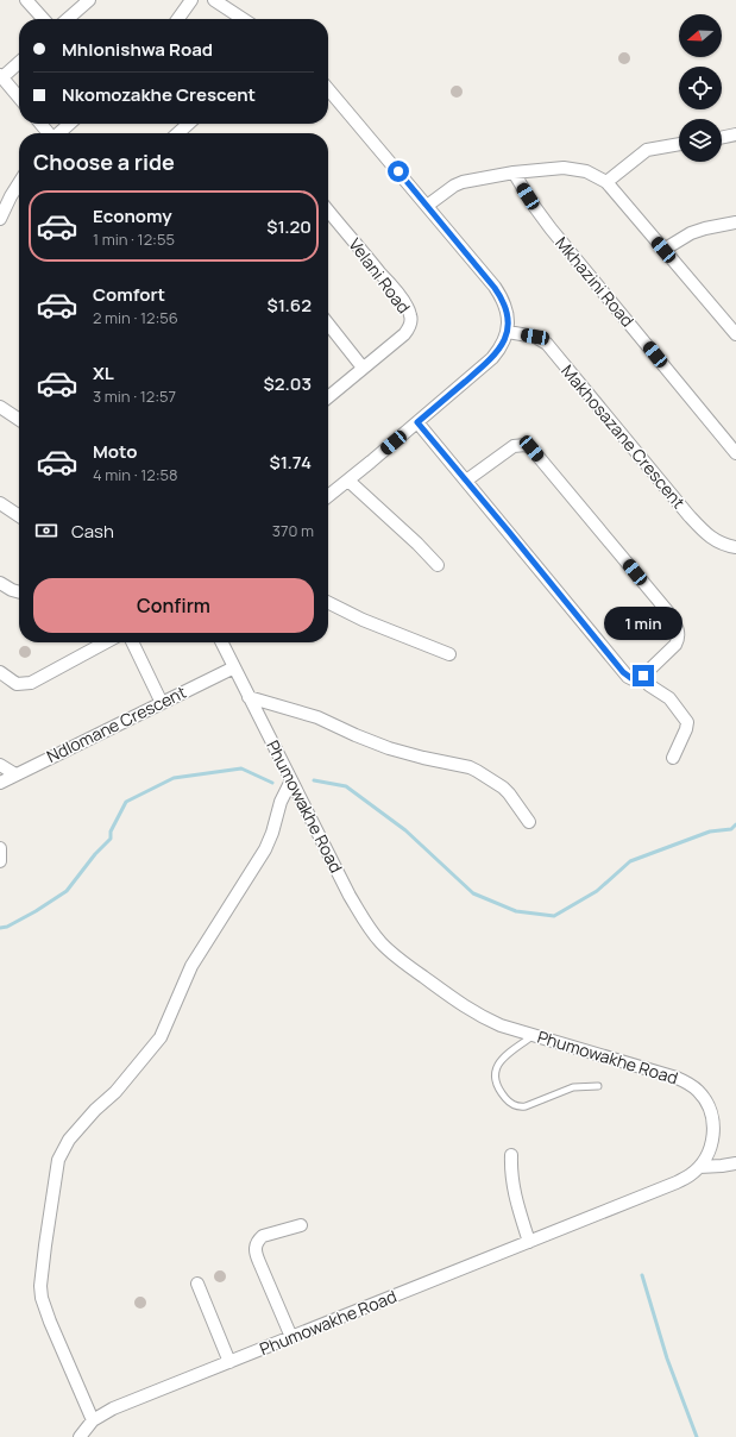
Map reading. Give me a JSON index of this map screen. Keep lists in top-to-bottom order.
{
  "streets": {
    "street": [
      "Velani Road",
      "Mkhazini Road",
      "Makhosazane Crescent",
      "Ndlomane Crescent",
      "Phumowakhe Road"
    ]
  },
  "crossings": [
    ["Ndlomane Crescent", "Phumowakhe Road"]
  ],
  "north": "left",
  "page": {
    "banner": ["Mhlonishwa Road", "Nkomozakhe Crescent"],
    "heading": "Choose a ride",
    "list": [
      {
        "name": "Economy",
        "note": "1 min · 12:55",
        "value": "$1.20"
      },
      {
        "name": "Comfort",
        "note": "2 min · 12:56",
        "value": "$1.62"
      },
      {
        "name": "XL",
        "note": "3 min · 12:57",
        "value": "$2.03"
      },
      {
        "name": "Moto",
        "note": "4 min · 12:58",
        "value": "$1.74"
      }
    ],
    "pay": ["Cash", "370 m"],
    "buttons": "Confirm",
    "bubble": "1 min"
  }
}
